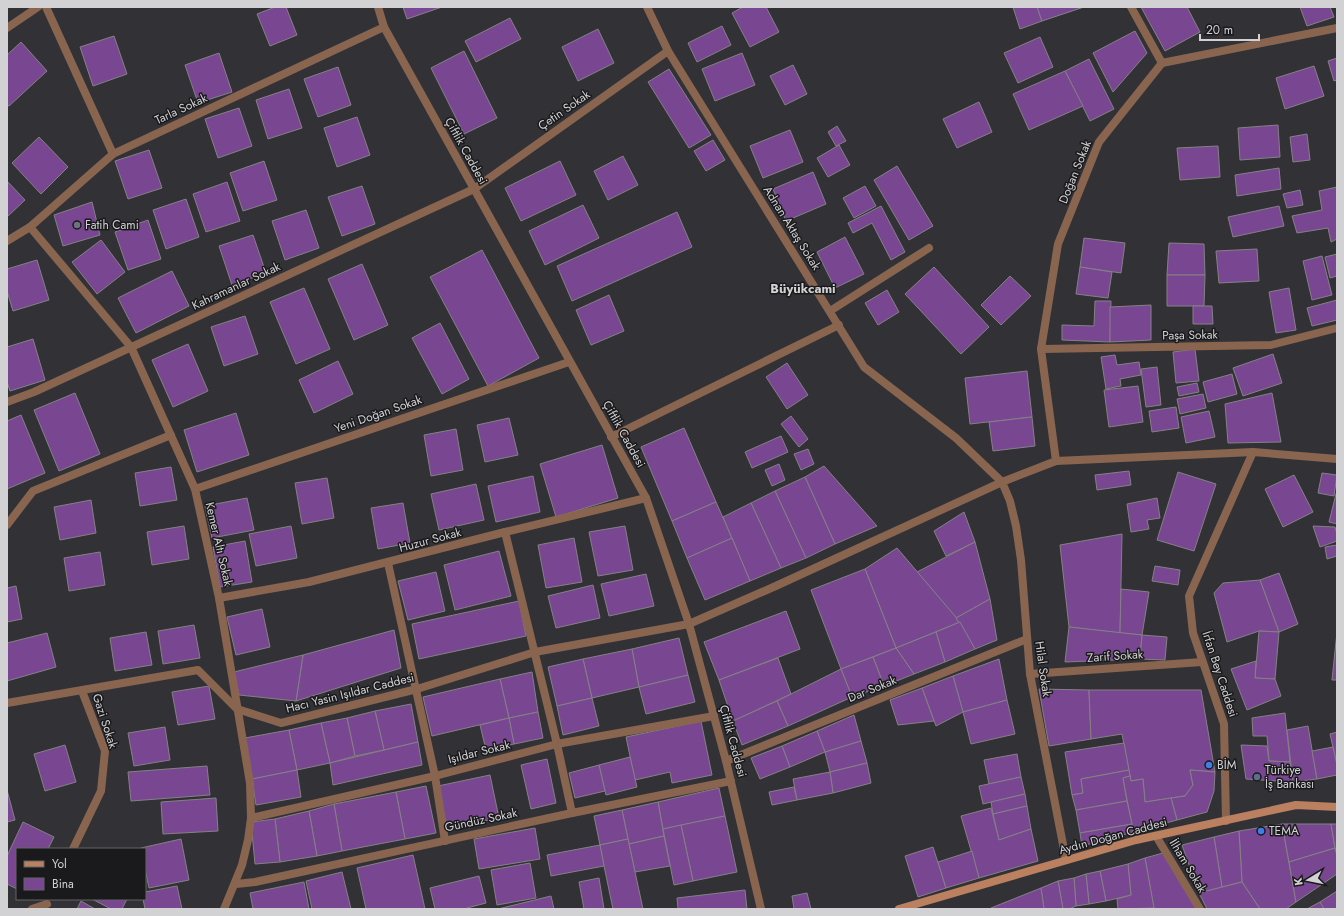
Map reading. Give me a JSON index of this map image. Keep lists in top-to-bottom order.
{
  "streets": {
    "main road": ["Aydın Doğan Caddesi"],
    "street": [
      "Tarla Sokak",
      "Çetin Sokak",
      "Çiftlik Caddesi",
      "Doğan Sokak",
      "Adnan Aktaş Sokak",
      "Kahramanlar Sokak",
      "Paşa Sokak",
      "Yeni Doğan Sokak",
      "Huzur Sokak",
      "Kemer Altı Sokak",
      "Zarif Sokak",
      "Hilal Sokak",
      "İrfan Bey Caddesi",
      "Dar Sokak",
      "Hacı Yasin Işıldar Caddesi",
      "Gazi Sokak",
      "Işıldar Sokak",
      "Gündüz Sokak",
      "İlham Sokak"
    ]
  },
  "crossings": [
    ["Tarla Sokak", "Çiftlik Caddesi"],
    ["Tarla Sokak", "Kemer Altı Sokak"],
    ["Çetin Sokak", "Çiftlik Caddesi"],
    ["Çetin Sokak", "Adnan Aktaş Sokak"],
    ["Çetin Sokak", "Kahramanlar Sokak"],
    ["Çiftlik Caddesi", "Kahramanlar Sokak"],
    ["Çiftlik Caddesi", "Yeni Doğan Sokak"],
    ["Çiftlik Caddesi", "Huzur Sokak"],
    ["Çiftlik Caddesi", "Dar Sokak"],
    ["Çiftlik Caddesi", "Hacı Yasin Işıldar Caddesi"],
    ["Çiftlik Caddesi", "Işıldar Sokak"],
    ["Çiftlik Caddesi", "Gündüz Sokak"],
    ["Doğan Sokak", "Paşa Sokak"],
    ["Doğan Sokak", "Hacı Yasin Işıldar Caddesi"],
    ["Adnan Aktaş Sokak", "Hilal Sokak"],
    ["Adnan Aktaş Sokak", "Hacı Yasin Işıldar Caddesi"],
    ["Kahramanlar Sokak", "Kemer Altı Sokak"],
    ["Yeni Doğan Sokak", "Kemer Altı Sokak"],
    ["Huzur Sokak", "Kemer Altı Sokak"],
    ["Kemer Altı Sokak", "Hacı Yasin Işıldar Caddesi"],
    ["Kemer Altı Sokak", "Işıldar Sokak"],
    ["Kemer Altı Sokak", "Gündüz Sokak"],
    ["Zarif Sokak", "Hilal Sokak"],
    ["Zarif Sokak", "İrfan Bey Caddesi"],
    ["Hilal Sokak", "Dar Sokak"],
    ["Hilal Sokak", "Hacı Yasin Işıldar Caddesi"],
    ["Hilal Sokak", "Aydın Doğan Caddesi"],
    ["İrfan Bey Caddesi", "Hacı Yasin Işıldar Caddesi"],
    ["İrfan Bey Caddesi", "Aydın Doğan Caddesi"],
    ["Hacı Yasin Işıldar Caddesi", "Gazi Sokak"],
    ["Aydın Doğan Caddesi", "İlham Sokak"]
  ],
  "districts": ["Büyükcami"],
  "places": [
    "Fatih Cami",
    "BİM",
    "Türkiye İş Bankası",
    "TEMA"
  ],
  "legend": ["Yol", "Bina"],
  "scale_bar": "20 m",
  "north": "left"
}
